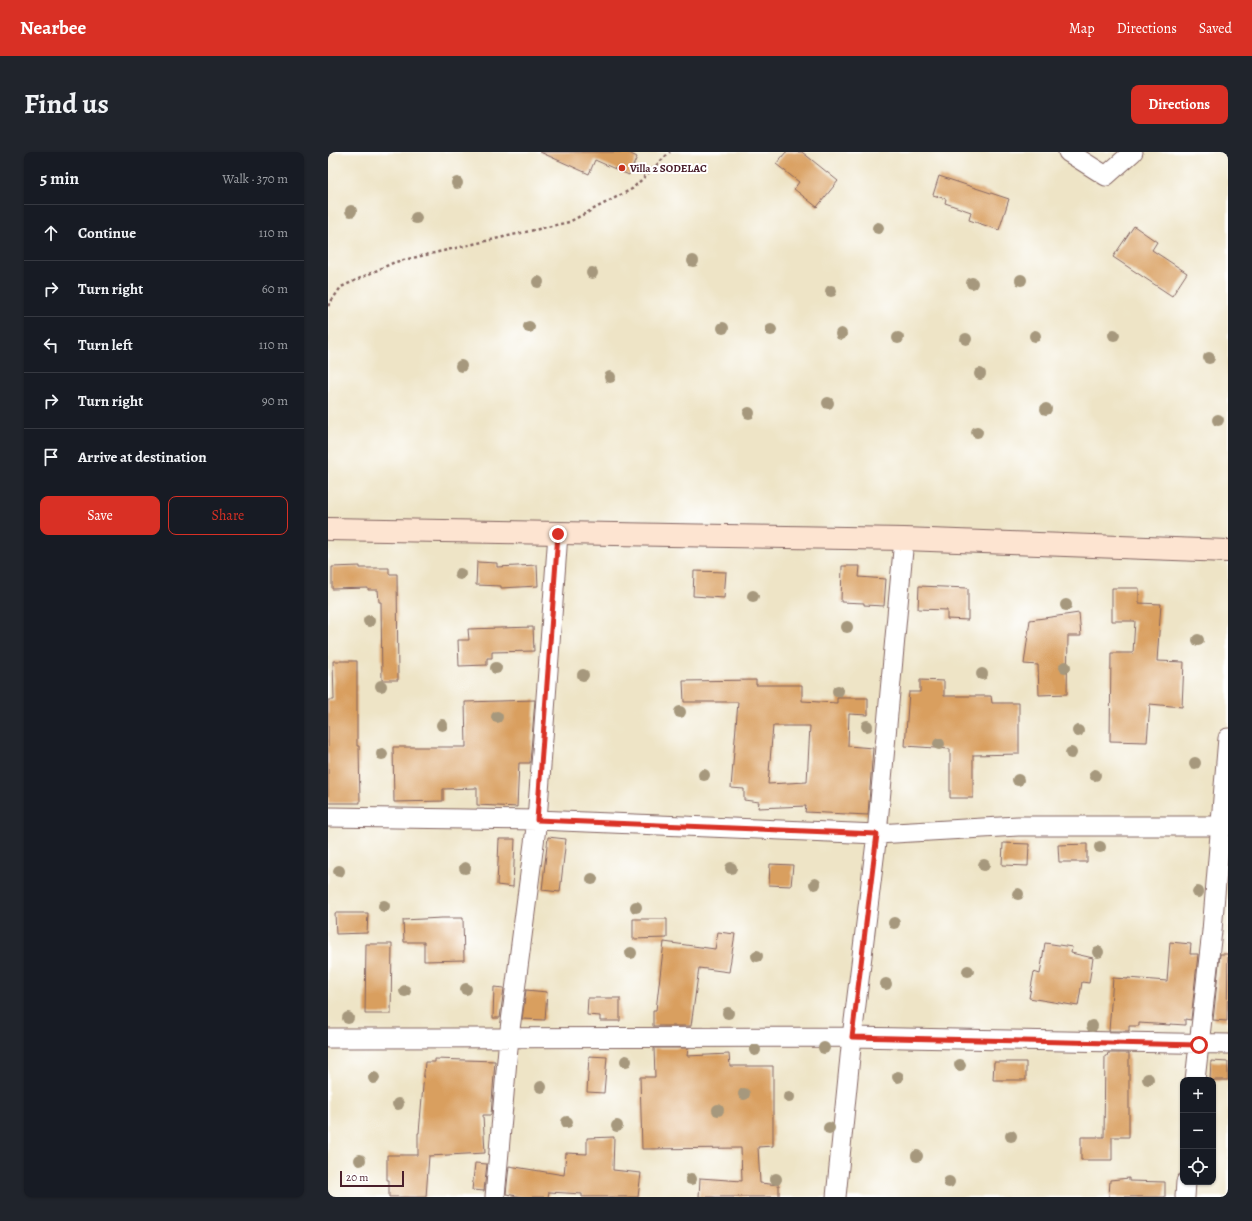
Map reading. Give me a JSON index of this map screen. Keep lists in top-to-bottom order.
{
  "places": ["Villa 2 SODELAC"],
  "scale_bar": "20 m",
  "page": {
    "header": "Nearbee",
    "nav": ["Map", "Directions", "Saved"],
    "title": "Find us",
    "buttons": [
      "Directions",
      ["Save", "Share"]
    ],
    "heading": ["5 min", "Walk · 370 m"],
    "list": [
      ["Continue", "110 m"],
      ["Turn right", "60 m"],
      ["Turn left", "110 m"],
      ["Turn right", "90 m"],
      "Arrive at destination"
    ],
    "map_buttons": ["+", "−"],
    "scale": "20 m"
  }
}
